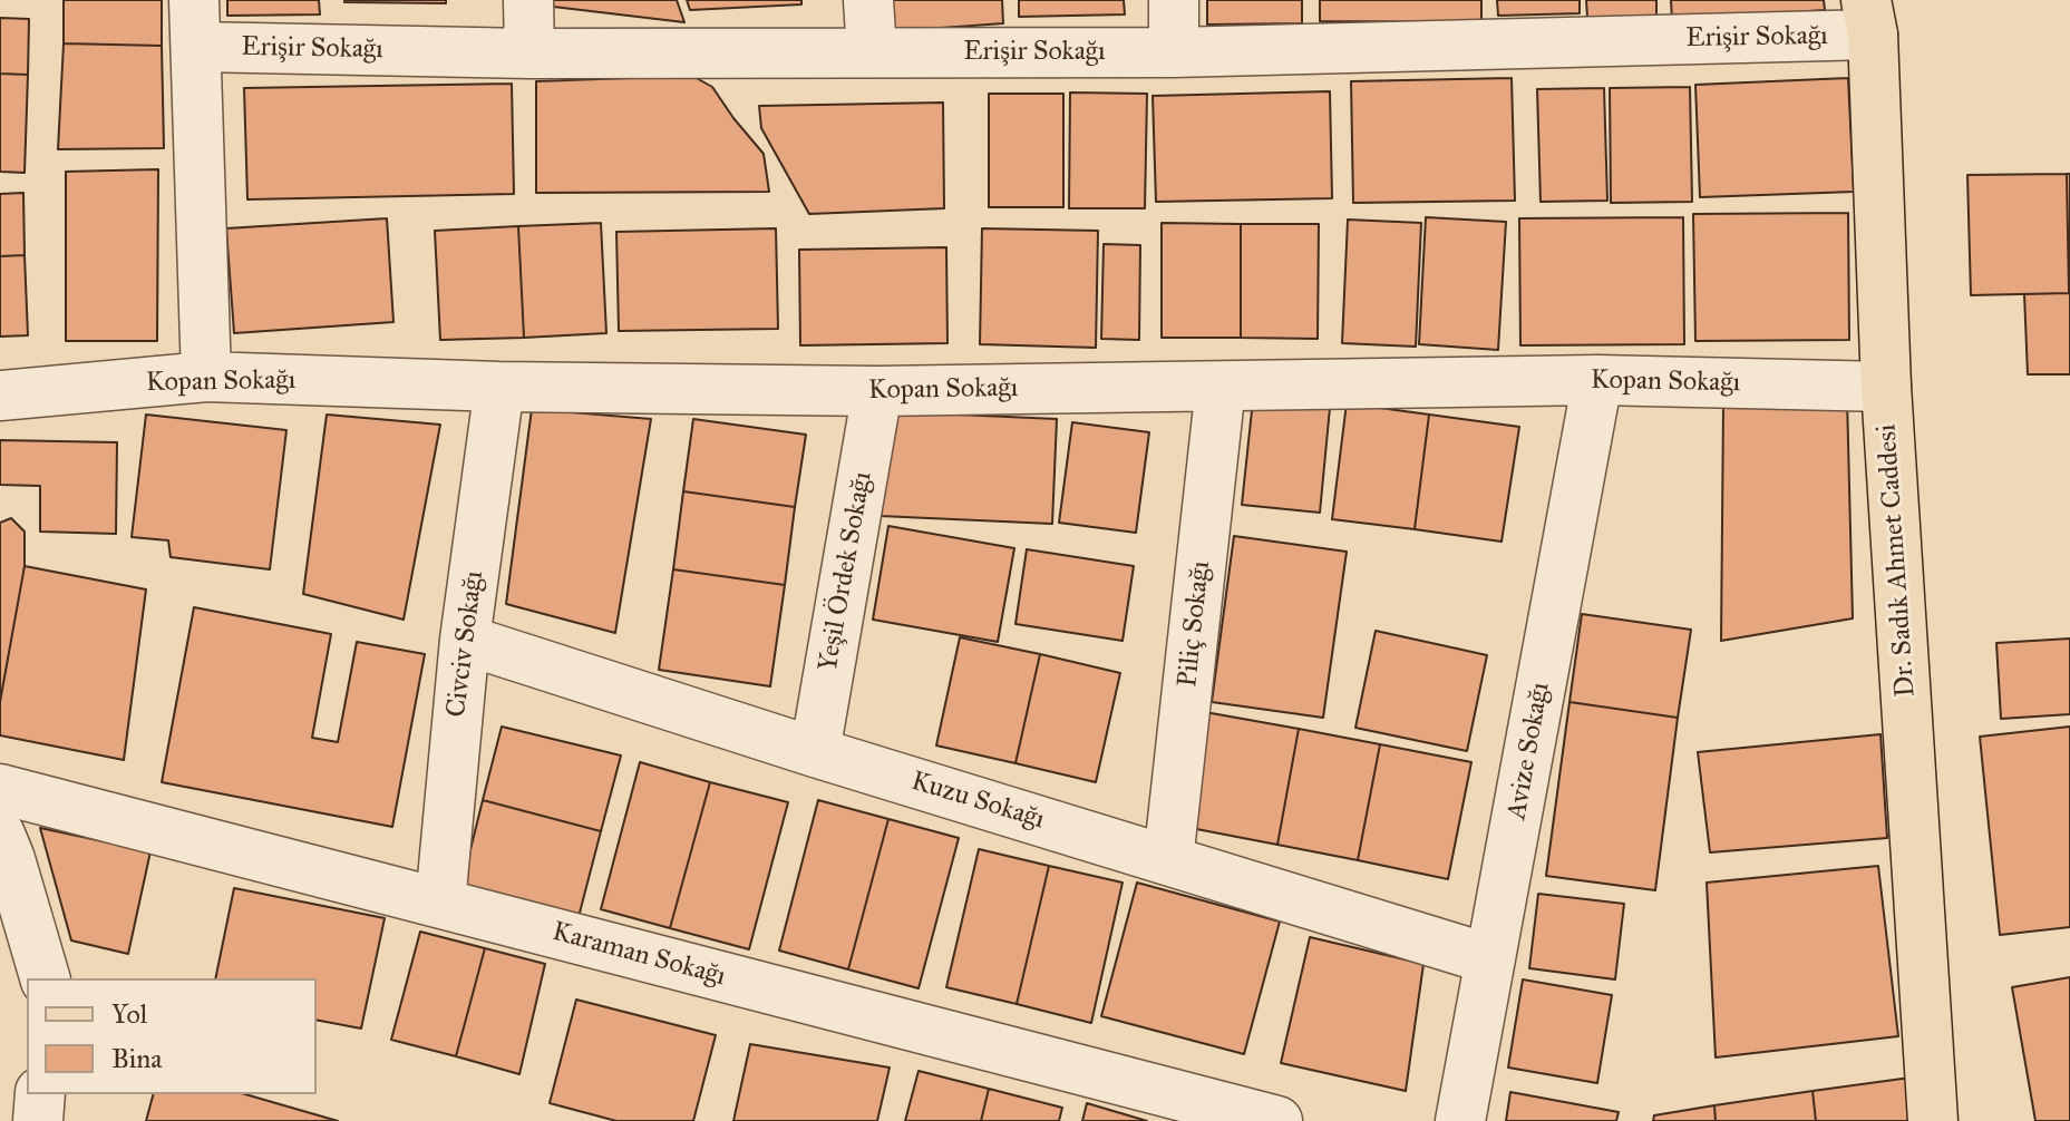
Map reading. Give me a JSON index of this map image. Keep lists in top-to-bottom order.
{
  "streets": {
    "main road": ["Dr. Sadık Ahmet Caddesi"],
    "street": [
      "Erişir Sokağı",
      "Kopan Sokağı",
      "Yeşil Ördek Sokağı",
      "Piliç Sokağı",
      "Civciv Sokağı",
      "Avize Sokağı",
      "Kuzu Sokağı",
      "Karaman Sokağı"
    ]
  },
  "crossings": [
    ["Erişir Sokağı", "Dr. Sadık Ahmet Caddesi"],
    ["Kopan Sokağı", "Dr. Sadık Ahmet Caddesi"],
    ["Kopan Sokağı", "Yeşil Ördek Sokağı"],
    ["Kopan Sokağı", "Piliç Sokağı"],
    ["Kopan Sokağı", "Civciv Sokağı"],
    ["Kopan Sokağı", "Avize Sokağı"],
    ["Yeşil Ördek Sokağı", "Kuzu Sokağı"],
    ["Piliç Sokağı", "Kuzu Sokağı"],
    ["Civciv Sokağı", "Kuzu Sokağı"],
    ["Civciv Sokağı", "Karaman Sokağı"],
    ["Avize Sokağı", "Kuzu Sokağı"]
  ],
  "legend": ["Yol", "Bina"]
}
